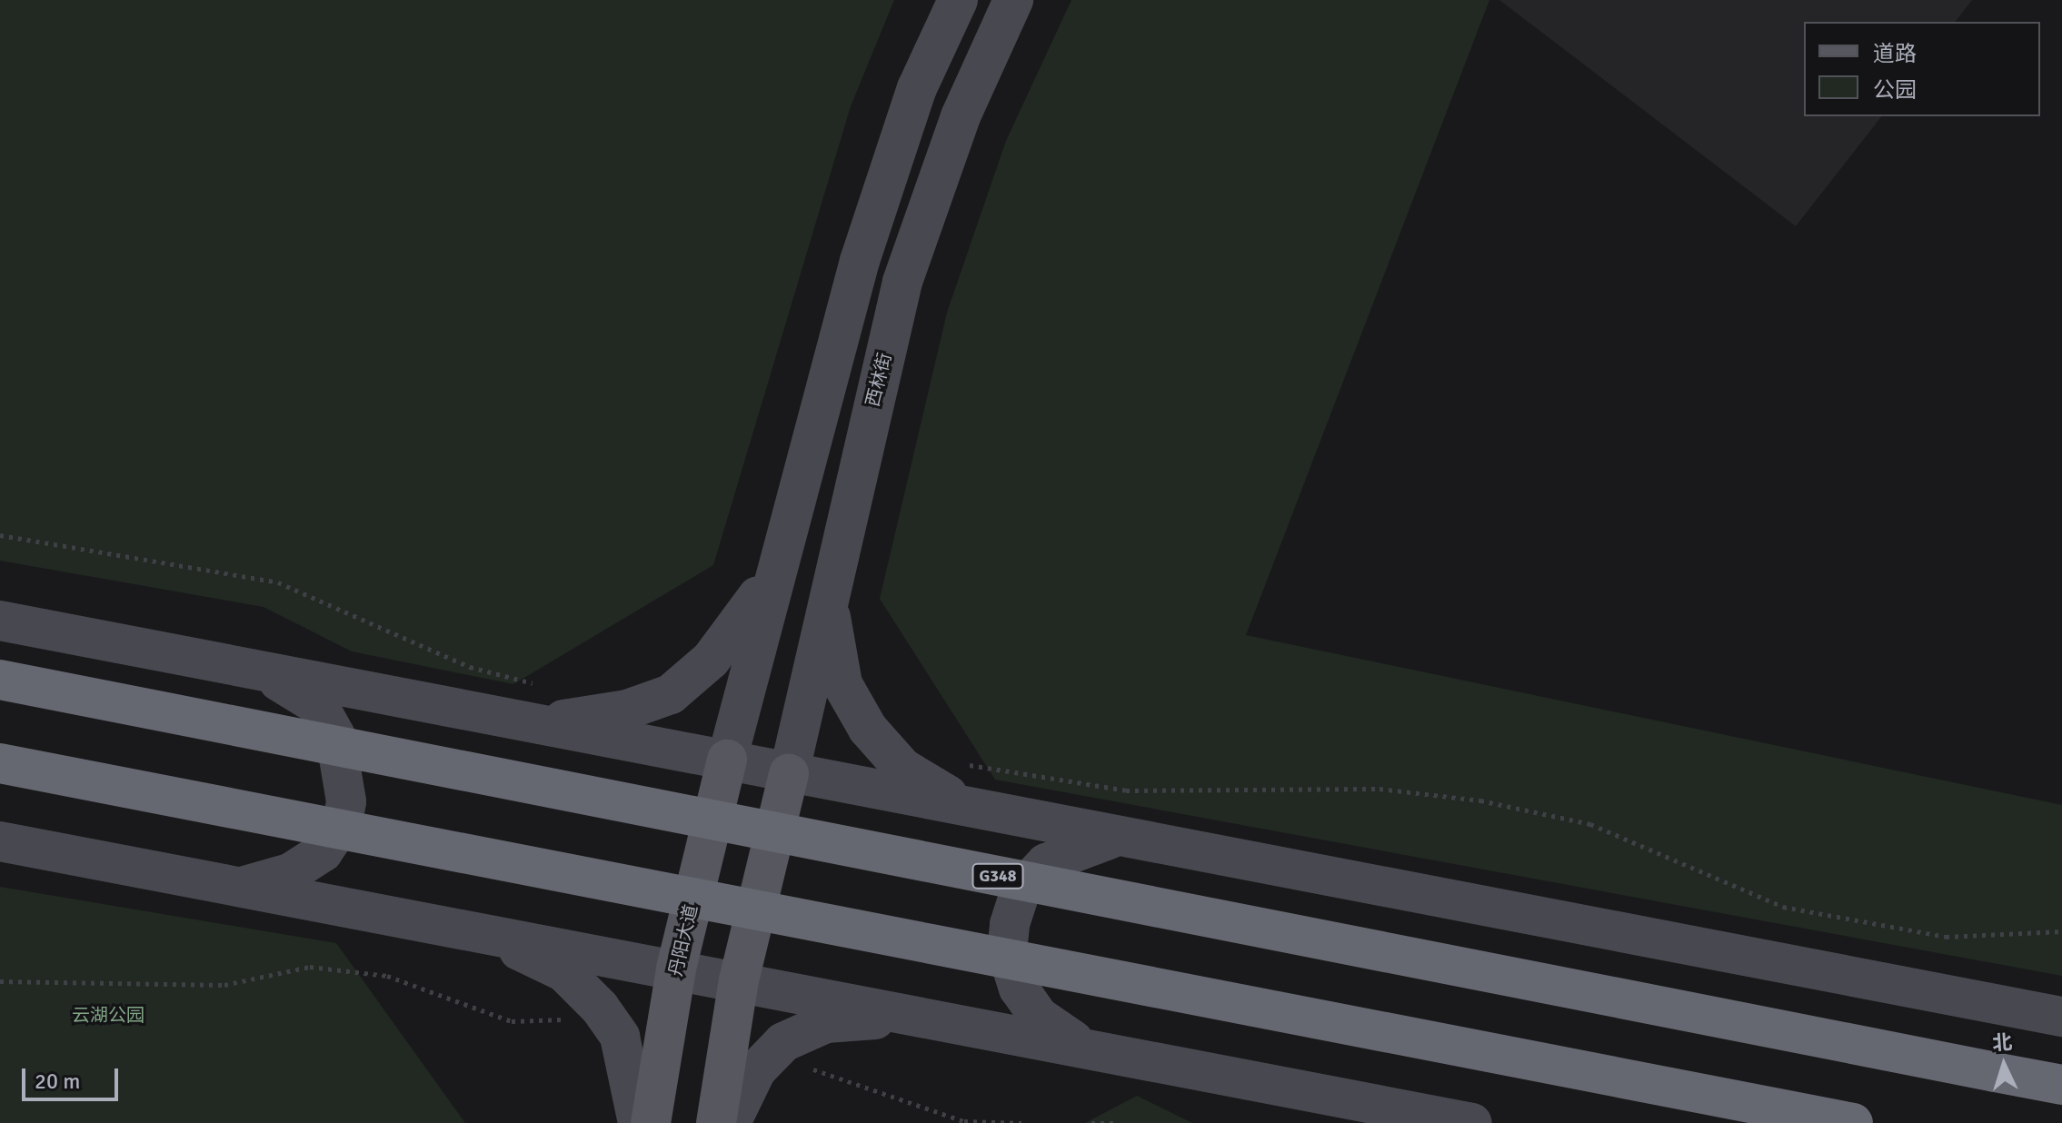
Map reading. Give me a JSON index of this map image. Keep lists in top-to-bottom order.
{
  "streets": {
    "highway": ["G348"],
    "main road": ["丹阳大道"],
    "street": ["西林街"]
  },
  "parks": ["云湖公园"],
  "legend": ["道路", "公园"],
  "scale_bar": "20 m",
  "north": "top"
}
